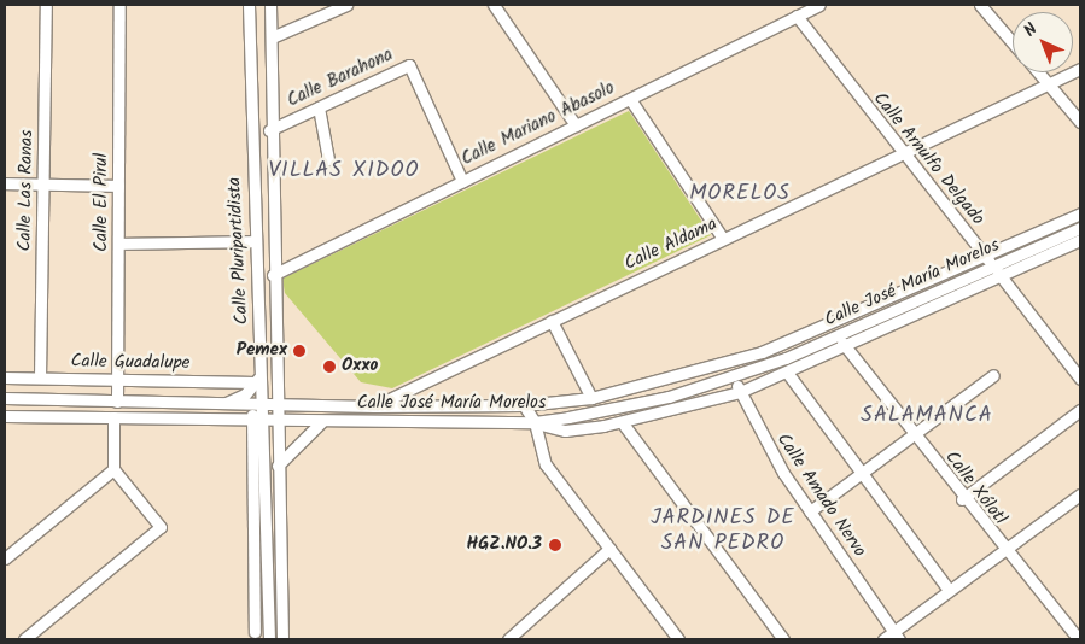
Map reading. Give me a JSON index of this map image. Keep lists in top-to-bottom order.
{
  "streets": {
    "street": [
      "Calle Barahona",
      "Calle Mariano Abasolo",
      "Calle Arnulfo Delgado",
      "Calle Las Ranas",
      "Calle El Pirul",
      "Calle Aldama",
      "Calle Pluripartidista",
      "Calle José María Morelos",
      "Calle Guadalupe",
      "Calle Xólotl",
      "Calle Amado Nervo"
    ]
  },
  "crossings": [
    ["Calle Barahona", "Calle Mariano Abasolo"],
    ["Calle Barahona", "Calle Pluripartidista"],
    ["Calle Mariano Abasolo", "Calle Arnulfo Delgado"],
    ["Calle Mariano Abasolo", "Calle Pluripartidista"],
    ["Calle Arnulfo Delgado", "Calle Aldama"],
    ["Calle Arnulfo Delgado", "Calle José María Morelos"],
    ["Calle Las Ranas", "Calle Guadalupe"],
    ["Calle El Pirul", "Calle José María Morelos"],
    ["Calle El Pirul", "Calle Guadalupe"],
    ["Calle Aldama", "Calle José María Morelos"],
    ["Calle Pluripartidista", "Calle José María Morelos"],
    ["Calle José María Morelos", "Calle Xólotl"],
    ["Calle José María Morelos", "Calle Amado Nervo"]
  ],
  "districts": [
    "VILLAS XIDOO",
    "MORELOS",
    "SALAMANCA",
    "JARDINES DE SAN PEDRO"
  ],
  "places": ["Pemex", "Oxxo", "HGZ.NO.3"],
  "north": "top left"
}
